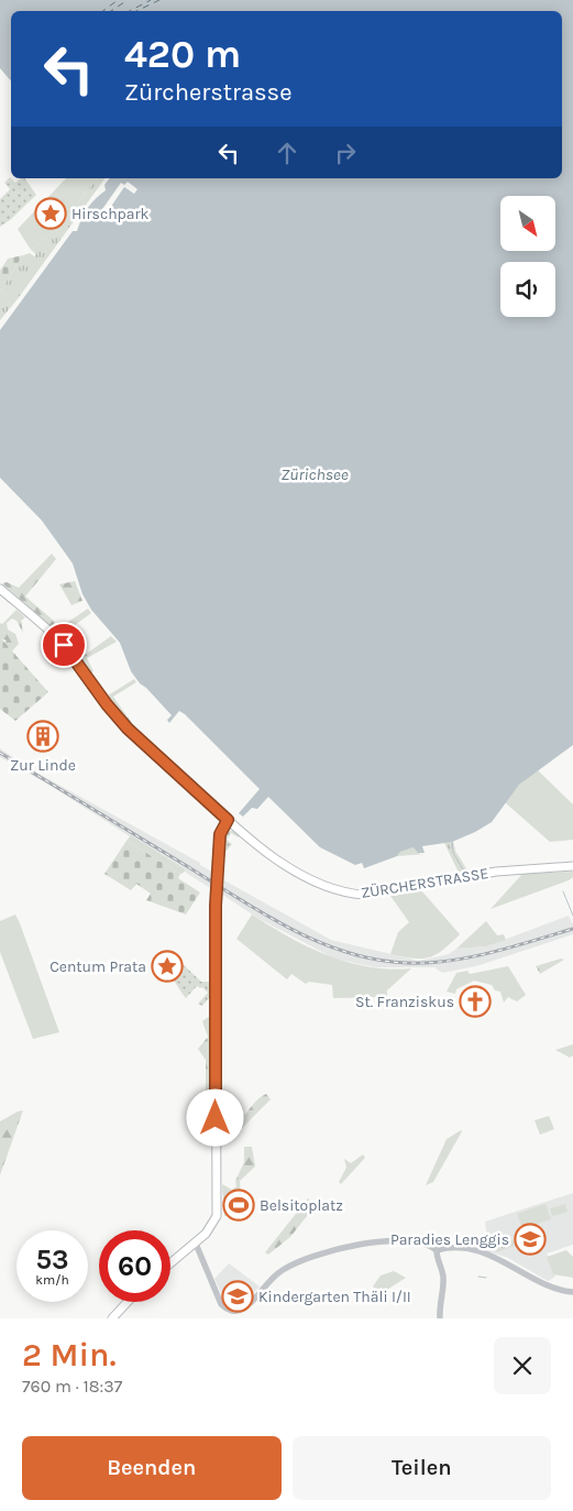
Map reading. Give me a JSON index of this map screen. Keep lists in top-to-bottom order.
{
  "streets": {
    "main road": ["ZÜRCHERSTRASSE"]
  },
  "water": ["Zürichsee"],
  "places": {
    "place": ["Hirschpark", "Centum Prata"],
    "building": ["Zur Linde"],
    "church": ["St. Franziskus"],
    "sports": ["Belsitoplatz"],
    "school or university": ["Paradies Lenggis", "Kindergarten Thäli I/II"]
  },
  "north": "bottom right",
  "page": {
    "turn": ["420 m", "Zürcherstrasse"],
    "speed": "53 km/h",
    "limit": "60",
    "heading": ["2 Min.", "760 m · 18:37"],
    "buttons": ["Beenden", "Teilen"]
  }
}
